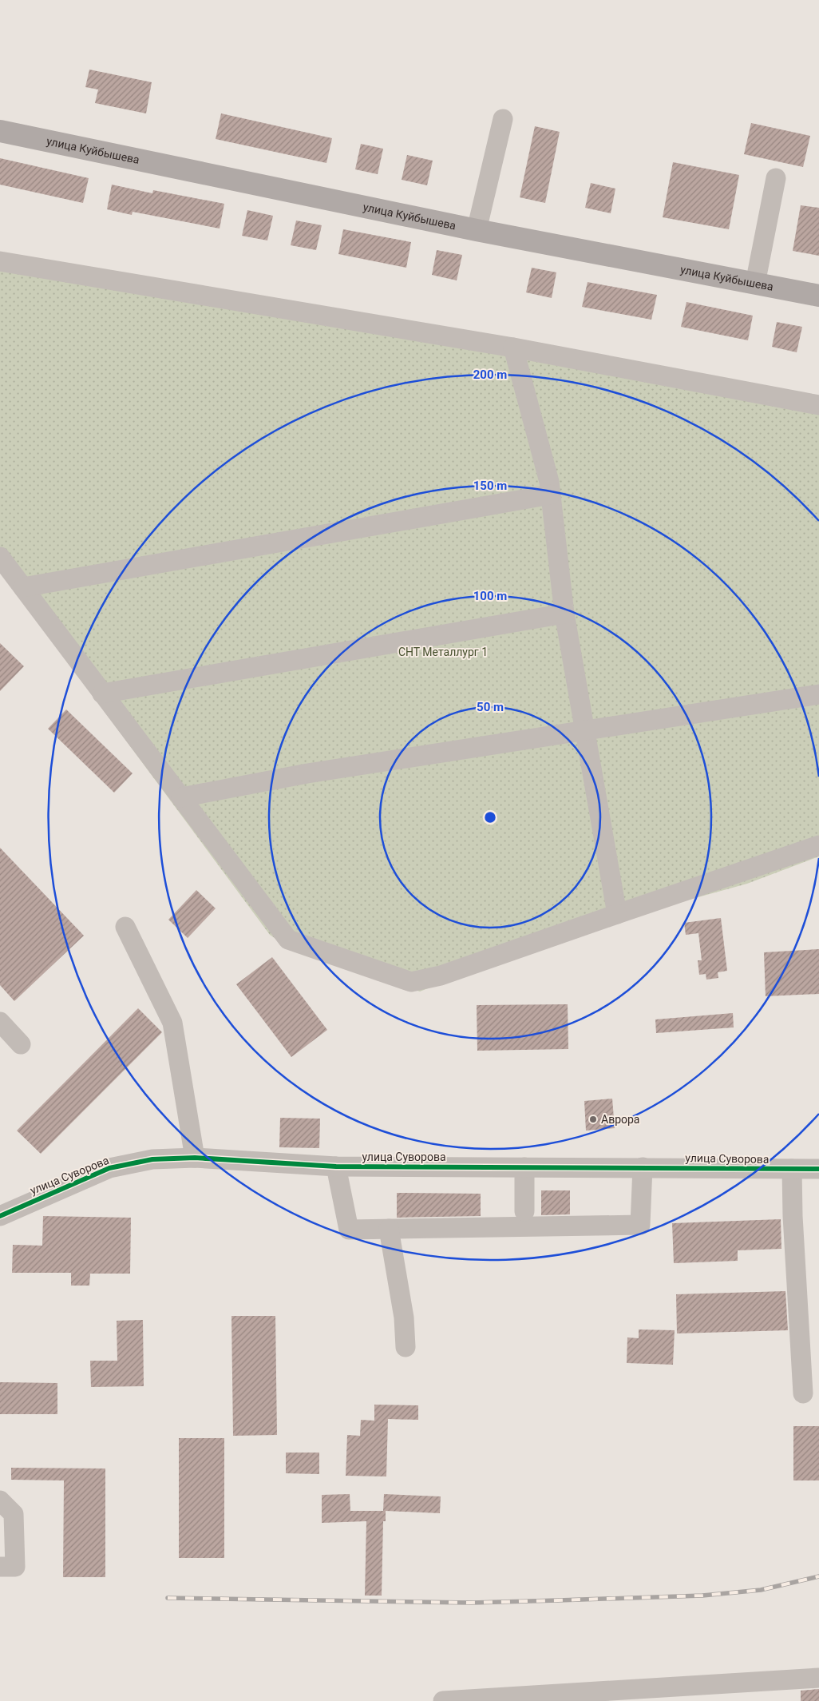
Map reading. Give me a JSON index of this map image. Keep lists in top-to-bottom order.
{
  "streets": {
    "main road": ["улица Куйбышева"],
    "street": ["улица Суворова"]
  },
  "parks": ["СНТ Металлург 1"],
  "places": ["Аврора"],
  "rings": [
    "200 m",
    "150 m",
    "100 m",
    "50 m"
  ]
}
